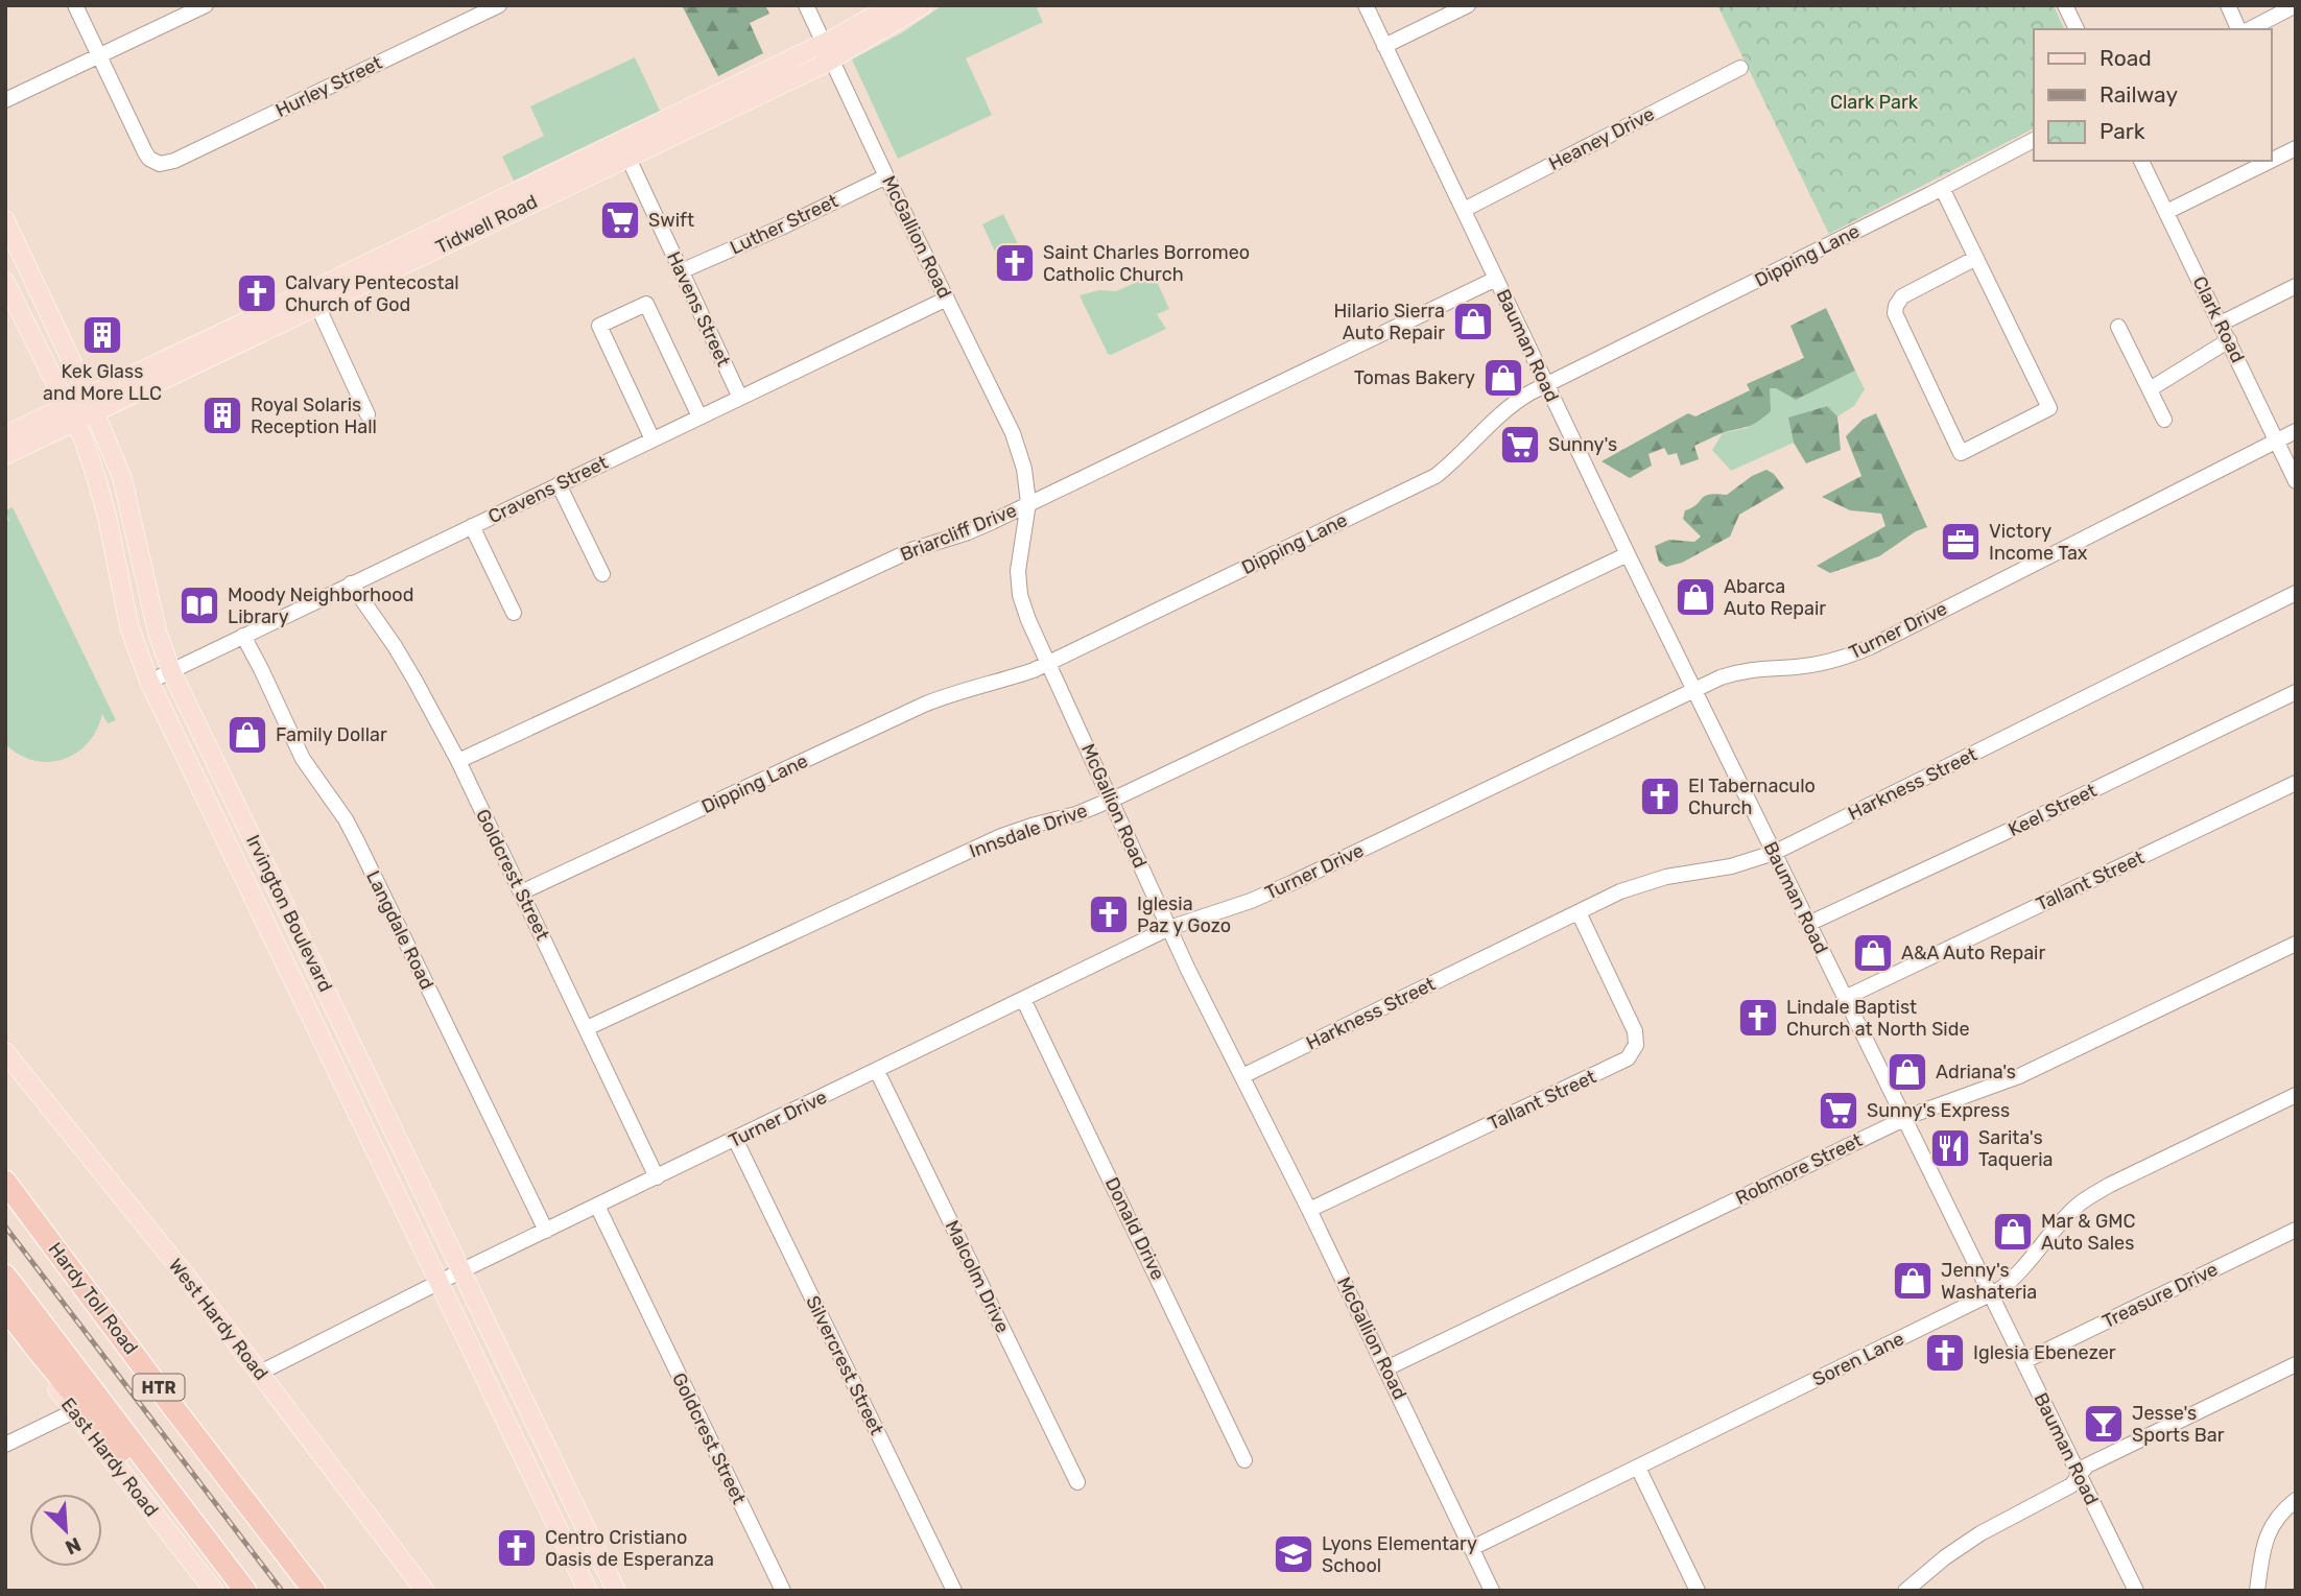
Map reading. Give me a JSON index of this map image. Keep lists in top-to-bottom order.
{
  "streets": {
    "highway": ["Hardy Toll Road", "HTR"],
    "main road": [
      "Tidwell Road",
      "Irvington Boulevard",
      "West Hardy Road",
      "East Hardy Road"
    ],
    "street": [
      "Hurley Street",
      "Heaney Drive",
      "Luther Street",
      "McGallion Road",
      "Dipping Lane",
      "Havens Street",
      "Clark Road",
      "Bauman Road",
      "Cravens Street",
      "Briarcliff Drive",
      "Turner Drive",
      "Harkness Street",
      "Keel Street",
      "Innsdale Drive",
      "Goldcrest Street",
      "Tallant Street",
      "Langdale Road",
      "Robmore Street",
      "Donald Drive",
      "Malcolm Drive",
      "Treasure Drive",
      "Soren Lane",
      "Silvercrest Street"
    ]
  },
  "crossings": [
    ["Heaney Drive", "Bauman Road"],
    ["Tidwell Road", "McGallion Road"],
    ["Tidwell Road", "Havens Street"],
    ["Tidwell Road", "Irvington Boulevard"],
    ["Luther Street", "McGallion Road"],
    ["Luther Street", "Havens Street"],
    ["McGallion Road", "Dipping Lane"],
    ["McGallion Road", "Cravens Street"],
    ["McGallion Road", "Briarcliff Drive"],
    ["McGallion Road", "Turner Drive"],
    ["McGallion Road", "Harkness Street"],
    ["McGallion Road", "Innsdale Drive"],
    ["McGallion Road", "Tallant Street"],
    ["McGallion Road", "Robmore Street"],
    ["McGallion Road", "Soren Lane"],
    ["Dipping Lane", "Bauman Road"],
    ["Dipping Lane", "Goldcrest Street"],
    ["Havens Street", "Cravens Street"],
    ["Clark Road", "Turner Drive"],
    ["Bauman Road", "Briarcliff Drive"],
    ["Bauman Road", "Turner Drive"],
    ["Bauman Road", "Harkness Street"],
    ["Bauman Road", "Keel Street"],
    ["Bauman Road", "Innsdale Drive"],
    ["Bauman Road", "Tallant Street"],
    ["Bauman Road", "Robmore Street"],
    ["Bauman Road", "Treasure Drive"],
    ["Bauman Road", "Soren Lane"],
    ["Cravens Street", "Goldcrest Street"],
    ["Cravens Street", "Irvington Boulevard"],
    ["Cravens Street", "Langdale Road"],
    ["Briarcliff Drive", "Goldcrest Street"],
    ["Turner Drive", "Goldcrest Street"],
    ["Turner Drive", "Irvington Boulevard"],
    ["Turner Drive", "Langdale Road"],
    ["Turner Drive", "Donald Drive"],
    ["Turner Drive", "Malcolm Drive"],
    ["Turner Drive", "West Hardy Road"],
    ["Turner Drive", "Silvercrest Street"],
    ["Harkness Street", "Tallant Street"],
    ["Innsdale Drive", "Goldcrest Street"]
  ],
  "parks": ["Clark Park"],
  "places": {
    "supermarket": ["Swift", "Sunny's", "Sunny's Express"],
    "church": [
      "Saint Charles Borromeo Catholic Church",
      "Calvary Pentecostal Church of God",
      "El Tabernaculo Church",
      "Iglesia Paz y Gozo",
      "Lindale Baptist Church at North Side",
      "Iglesia Ebenezer",
      "Centro Cristiano Oasis de Esperanza"
    ],
    "shop": [
      "Hilario Sierra Auto Repair",
      "Tomas Bakery",
      "Abarca Auto Repair",
      "Family Dollar",
      "A&A Auto Repair",
      "Adriana's",
      "Mar & GMC Auto Sales",
      "Jenny's Washateria"
    ],
    "building": ["Kek Glass and More LLC", "Royal Solaris Reception Hall"],
    "office": ["Victory Income Tax"],
    "library": ["Moody Neighborhood Library"],
    "restaurant": ["Sarita's Taqueria"],
    "bar": ["Jesse's Sports Bar"],
    "school or university": ["Lyons Elementary School"]
  },
  "legend": ["Road", "Railway", "Park"],
  "north": "bottom right"
}
